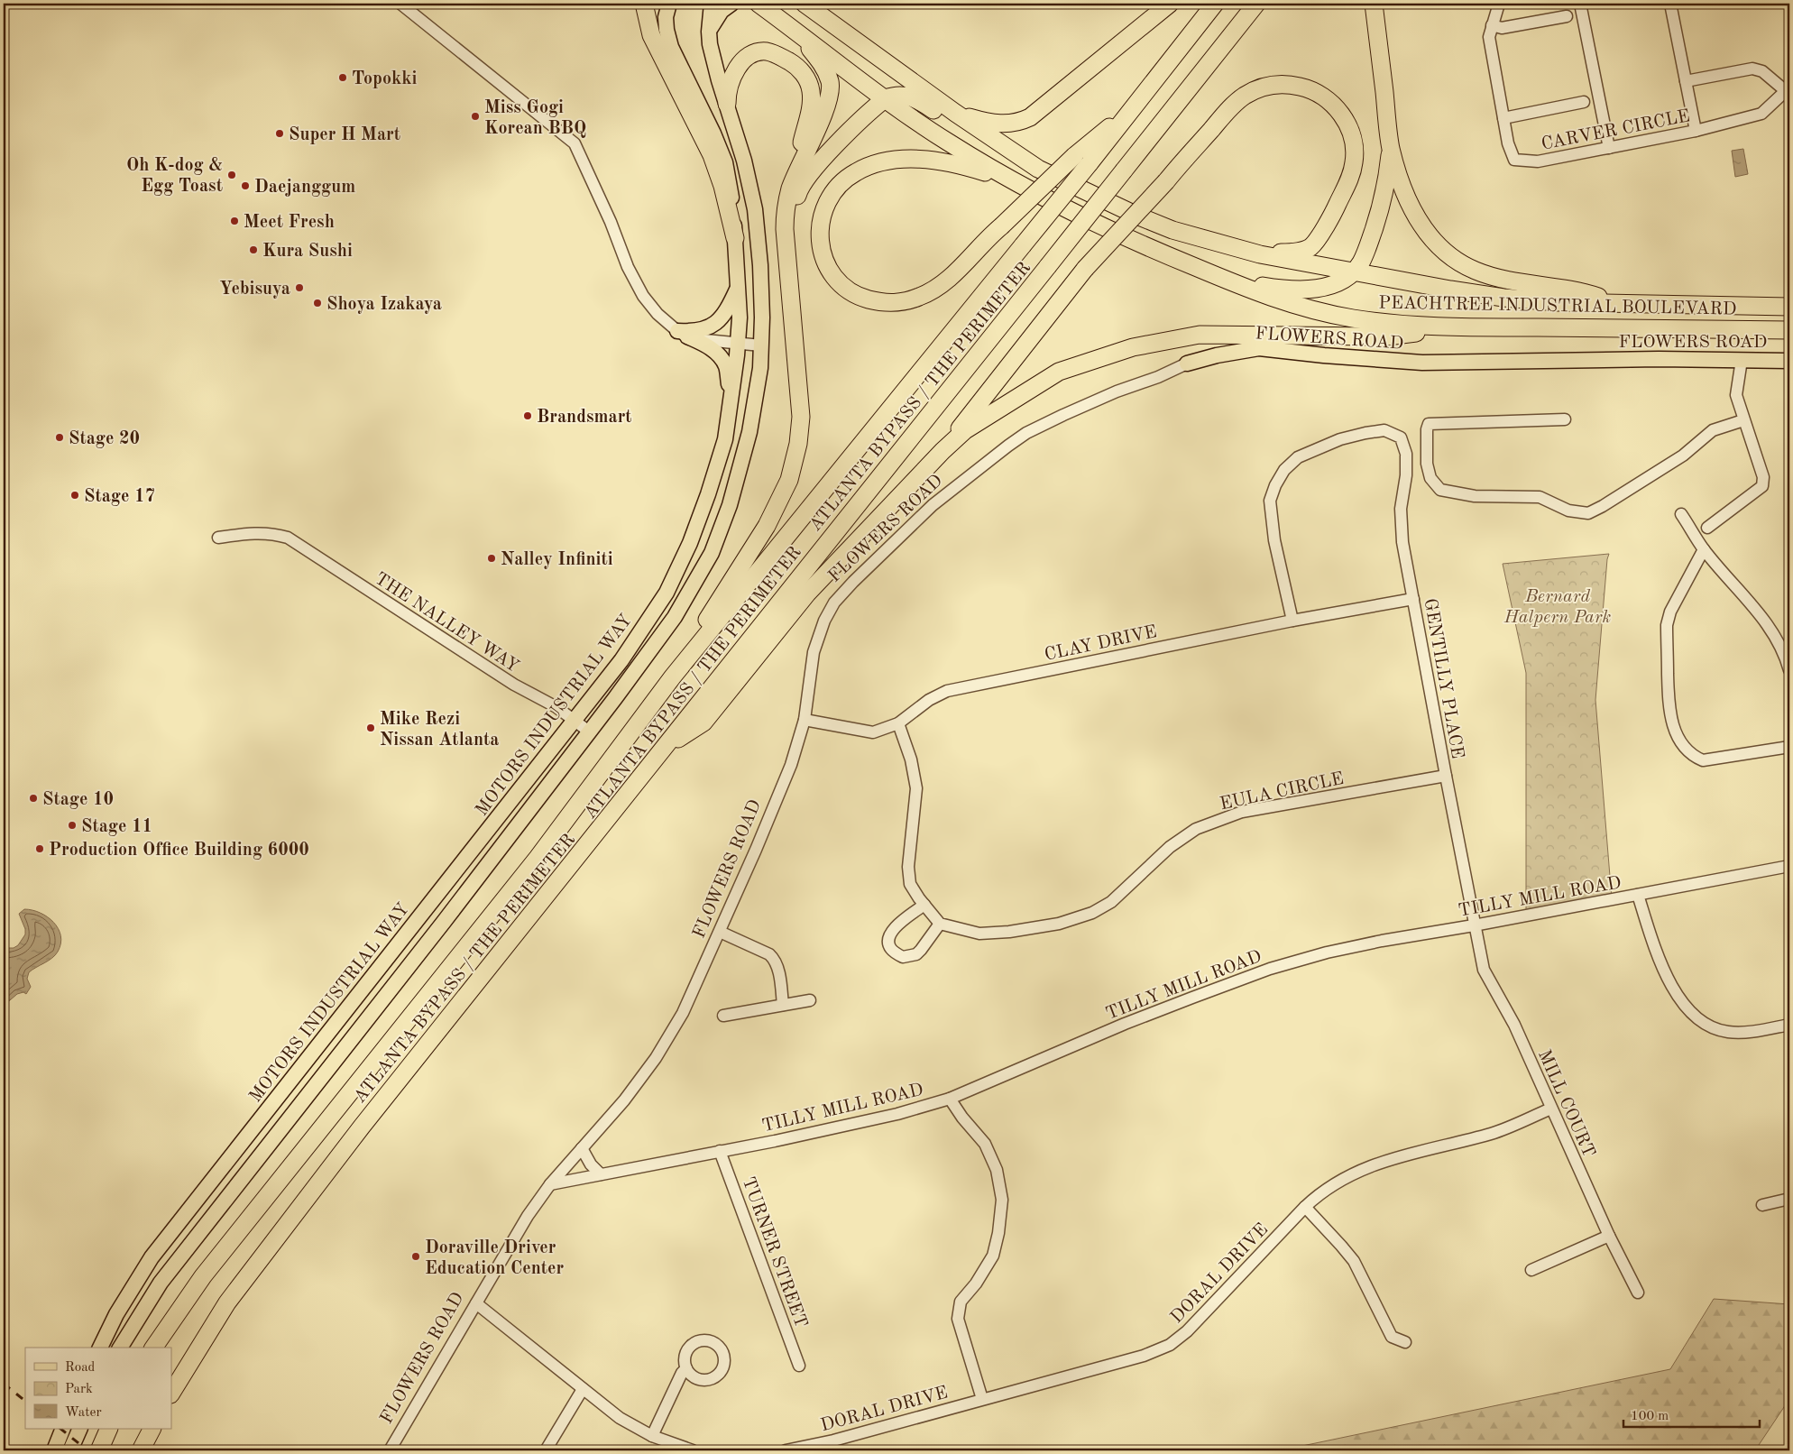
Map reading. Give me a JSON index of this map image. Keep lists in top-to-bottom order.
{
  "streets": {
    "highway": ["PEACHTREE INDUSTRIAL BOULEVARD", "ATLANTA BYPASS / THE PERIMETER"],
    "main road": ["FLOWERS ROAD", "MOTORS INDUSTRIAL WAY"],
    "street": [
      "CARVER CIRCLE",
      "THE NALLEY WAY",
      "CLAY DRIVE",
      "GENTILLY PLACE",
      "EULA CIRCLE",
      "TILLY MILL ROAD",
      "MILL COURT",
      "TURNER STREET",
      "DORAL DRIVE"
    ]
  },
  "crossings": [
    ["FLOWERS ROAD", "CLAY DRIVE"],
    ["FLOWERS ROAD", "TILLY MILL ROAD"],
    ["THE NALLEY WAY", "MOTORS INDUSTRIAL WAY"],
    ["CLAY DRIVE", "GENTILLY PLACE"],
    ["GENTILLY PLACE", "EULA CIRCLE"],
    ["GENTILLY PLACE", "TILLY MILL ROAD"],
    ["GENTILLY PLACE", "MILL COURT"],
    ["TILLY MILL ROAD", "MILL COURT"],
    ["TILLY MILL ROAD", "TURNER STREET"],
    ["MILL COURT", "DORAL DRIVE"]
  ],
  "parks": ["Bernard Halpern Park"],
  "places": [
    "Topokki",
    "Miss Gogi Korean BBQ",
    "Super H Mart",
    "Oh K-dog & Egg Toast",
    "Daejanggum",
    "Meet Fresh",
    "Kura Sushi",
    "Yebisuya",
    "Shoya Izakaya",
    "Brandsmart",
    "Stage 20",
    "Stage 17",
    "Nalley Infiniti",
    "Mike Rezi Nissan Atlanta",
    "Stage 10",
    "Stage 11",
    "Production Office Building 6000",
    "Doraville Driver Education Center"
  ],
  "legend": ["Road", "Park", "Water"],
  "scale_bar": "100 m"
}
